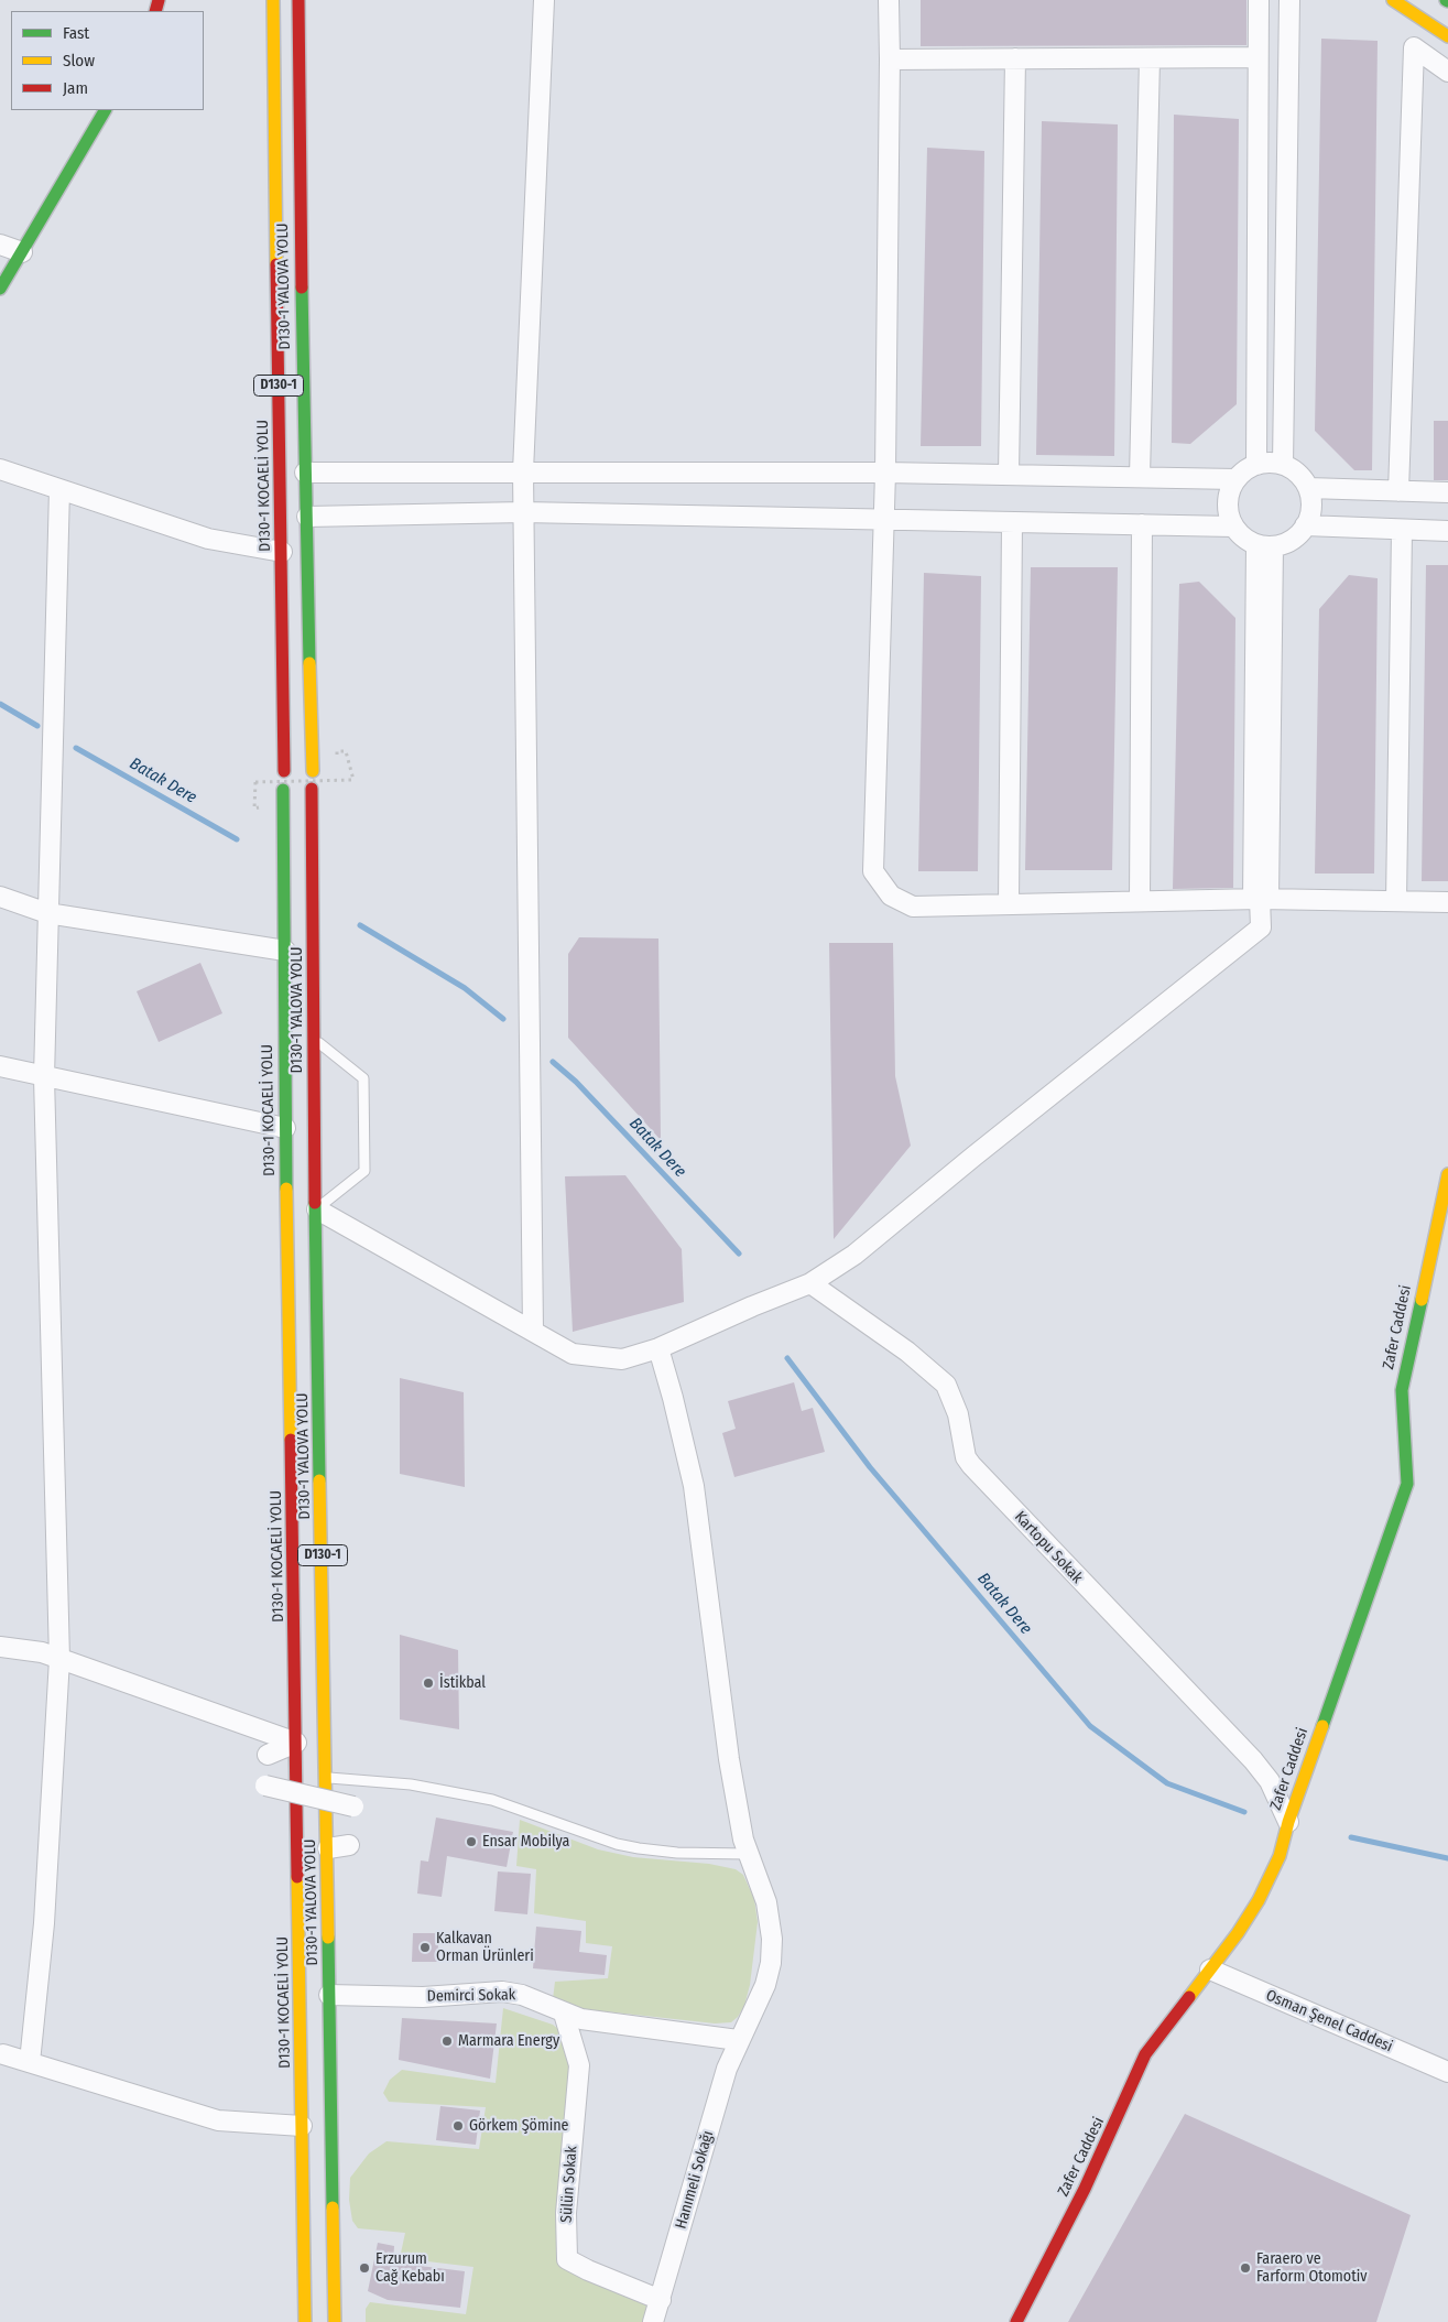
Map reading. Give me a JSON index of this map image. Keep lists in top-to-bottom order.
{
  "streets": {
    "main road": [
      "D130-1 YALOVA YOLU",
      "D130-1",
      "D130-1 KOCAELİ YOLU",
      "Zafer Caddesi"
    ],
    "street": [
      "Kartopu Sokak",
      "Demirci Sokak",
      "Osman Şenel Caddesi",
      "Hanımeli Sokağı",
      "Sülün Sokak"
    ]
  },
  "crossings": [
    ["D130-1 YALOVA YOLU", "Demirci Sokak"],
    ["Zafer Caddesi", "Kartopu Sokak"],
    ["Zafer Caddesi", "Osman Şenel Caddesi"],
    ["Demirci Sokak", "Hanımeli Sokağı"],
    ["Demirci Sokak", "Sülün Sokak"],
    ["Hanımeli Sokağı", "Sülün Sokak"]
  ],
  "water": ["Batak Dere"],
  "places": [
    "İstikbal",
    "Ensar Mobilya",
    "Kalkavan Orman Ürünleri",
    "Marmara Energy",
    "Görkem Şömine",
    "Erzurum Cağ Kebabı",
    "Faraero ve Farform Otomotiv"
  ],
  "legend": ["Fast", "Slow", "Jam"]
}
